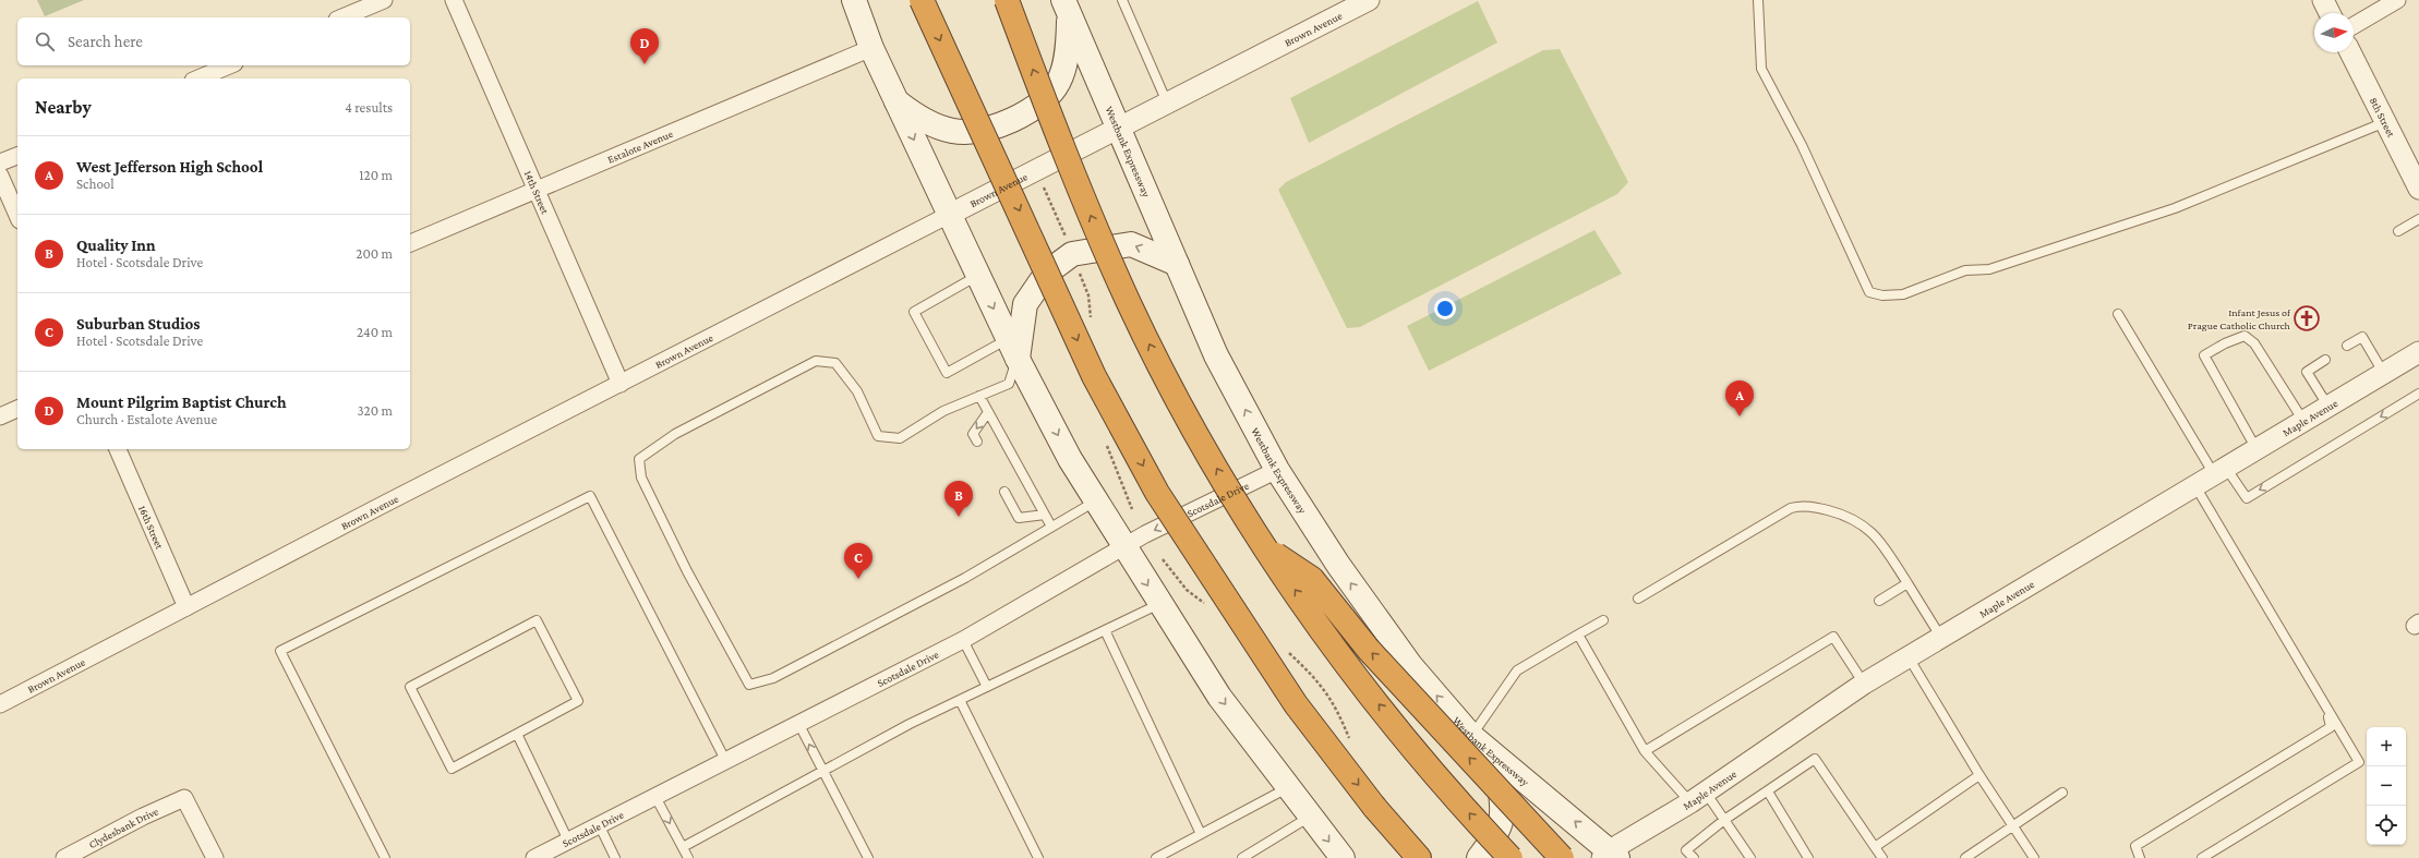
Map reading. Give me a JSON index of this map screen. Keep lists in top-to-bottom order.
{
  "streets": {
    "main road": ["Westbank Expressway"],
    "street": [
      "Brown Avenue",
      "8th Street",
      "Estalote Avenue",
      "14th Street",
      "Maple Avenue",
      "Scotsdale Drive",
      "16th Street",
      "Clydesbank Drive"
    ]
  },
  "crossings": [
    ["Brown Avenue", "Westbank Expressway"],
    ["Brown Avenue", "14th Street"],
    ["Brown Avenue", "16th Street"],
    ["Estalote Avenue", "14th Street"],
    ["Westbank Expressway", "Maple Avenue"],
    ["Westbank Expressway", "Scotsdale Drive"]
  ],
  "places": {
    "church": ["Infant Jesus of Prague Catholic Church"]
  },
  "north": "right",
  "page": {
    "search": "Search here",
    "pins": [
      "D",
      "A",
      "B",
      "C"
    ],
    "heading": ["Nearby", "4 results"],
    "list": [
      {
        "mark": "A",
        "name": "West Jefferson High School",
        "note": "School",
        "value": "120 m"
      },
      {
        "mark": "B",
        "name": "Quality Inn",
        "note": "Hotel · Scotsdale Drive",
        "value": "200 m"
      },
      {
        "mark": "C",
        "name": "Suburban Studios",
        "note": "Hotel · Scotsdale Drive",
        "value": "240 m"
      },
      {
        "mark": "D",
        "name": "Mount Pilgrim Baptist Church",
        "note": "Church · Estalote Avenue",
        "value": "320 m"
      }
    ],
    "map_buttons": ["+", "−"]
  }
}
